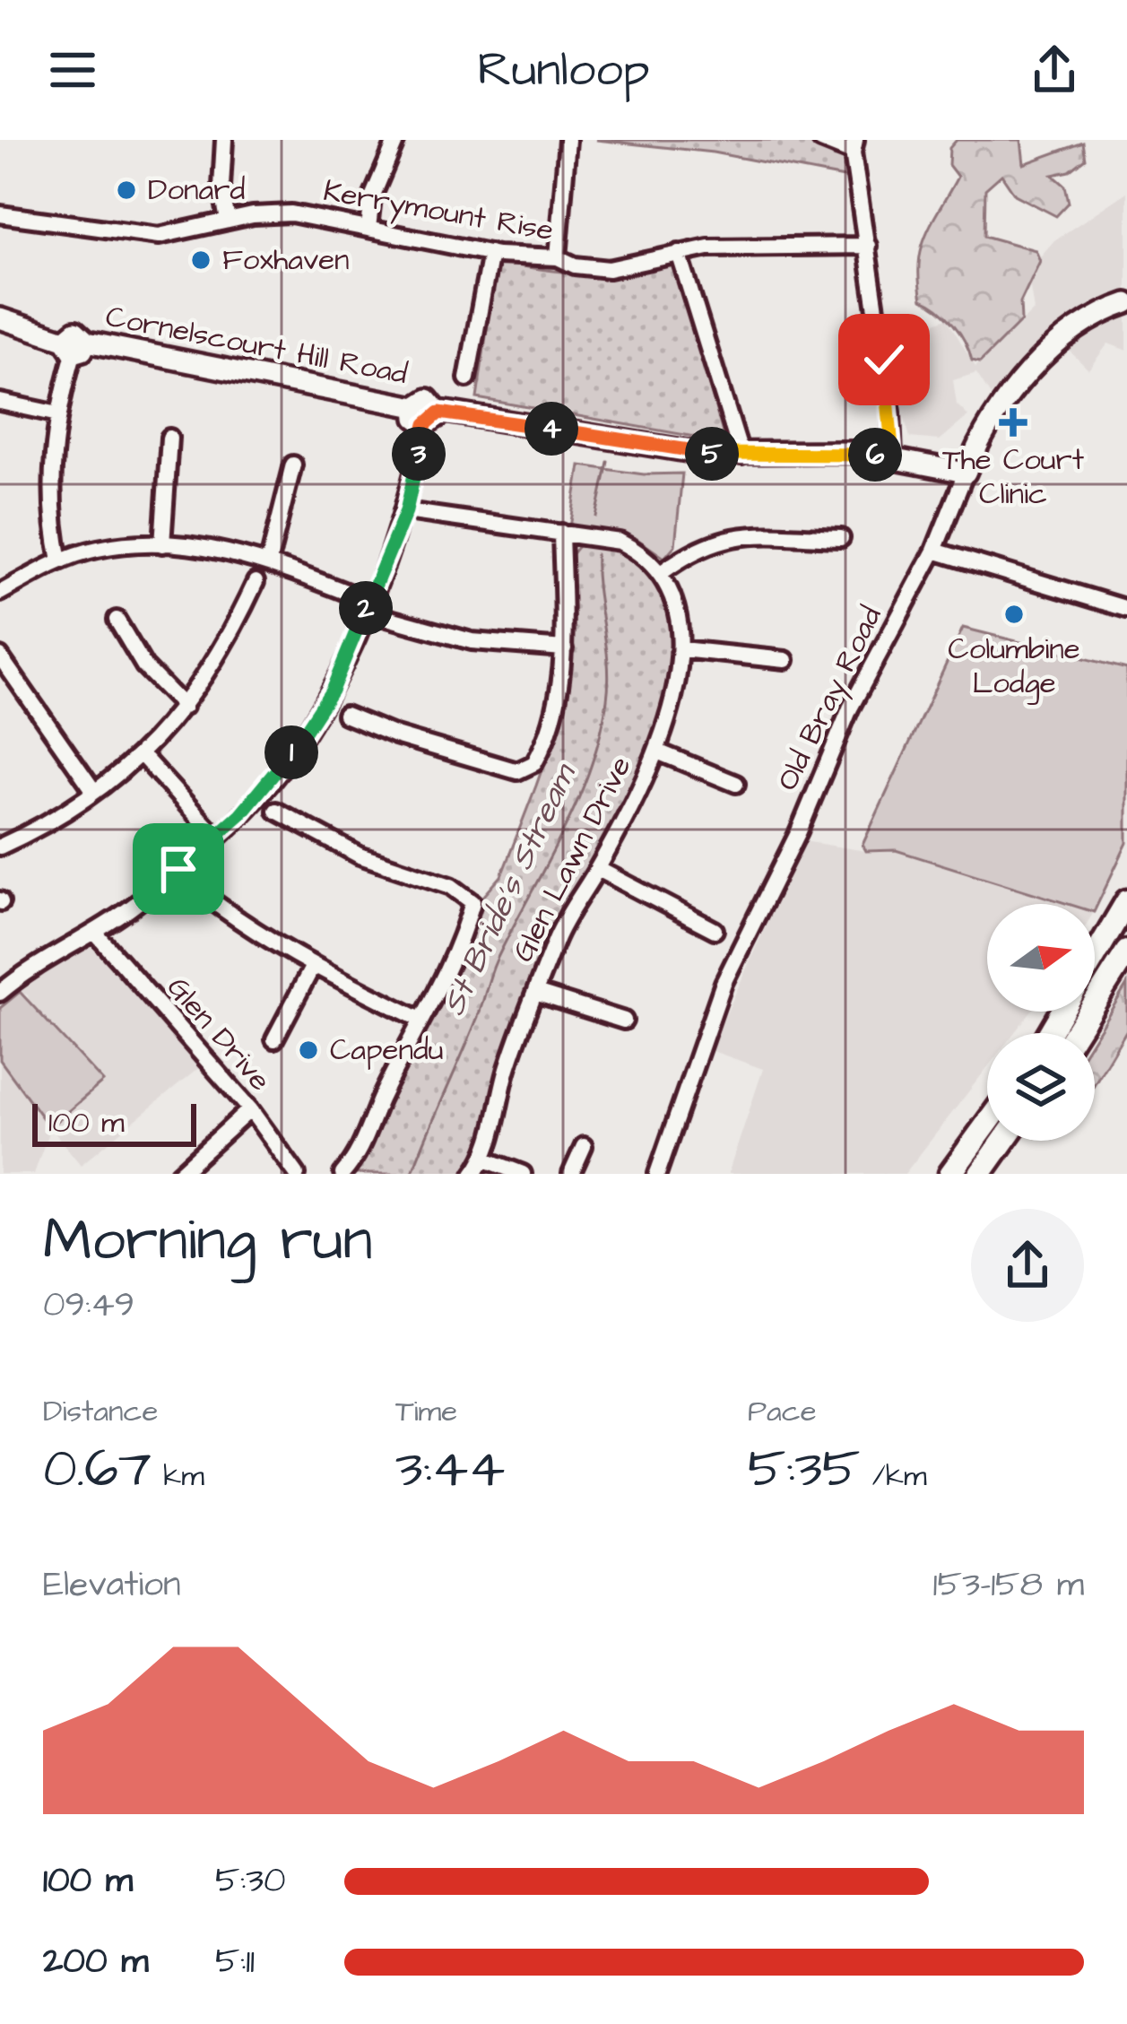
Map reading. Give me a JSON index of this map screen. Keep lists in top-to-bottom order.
{
  "streets": {
    "main road": ["Cornelscourt Hill Road", "Old Bray Road"],
    "street": ["Kerrymount Rise", "Glen Lawn Drive", "Glen Drive"]
  },
  "crossings": [
    ["Cornelscourt Hill Road", "Old Bray Road"]
  ],
  "water": ["St Bride's Stream"],
  "places": {
    "other": [
      "Donard",
      "Foxhaven",
      "Columbine Lodge",
      "Capendu"
    ],
    "health": ["The Court Clinic"]
  },
  "scale_bar": "100 m",
  "north": "right",
  "page": {
    "header": "Runloop",
    "pins": [
      "4",
      "3",
      "5",
      "6",
      "2",
      "1"
    ],
    "scale": "100 m",
    "heading": ["Morning run", "09:49"],
    "stats": [
      ["Distance", "0.67 km"],
      ["Time", "3:44"],
      ["Pace", "5:35 /km"]
    ],
    "chart": ["Elevation", "153–158 m"],
    "list": [
      {
        "name": "100 m",
        "note": "5:30"
      },
      {
        "name": "200 m",
        "note": "5:11"
      }
    ]
  }
}
